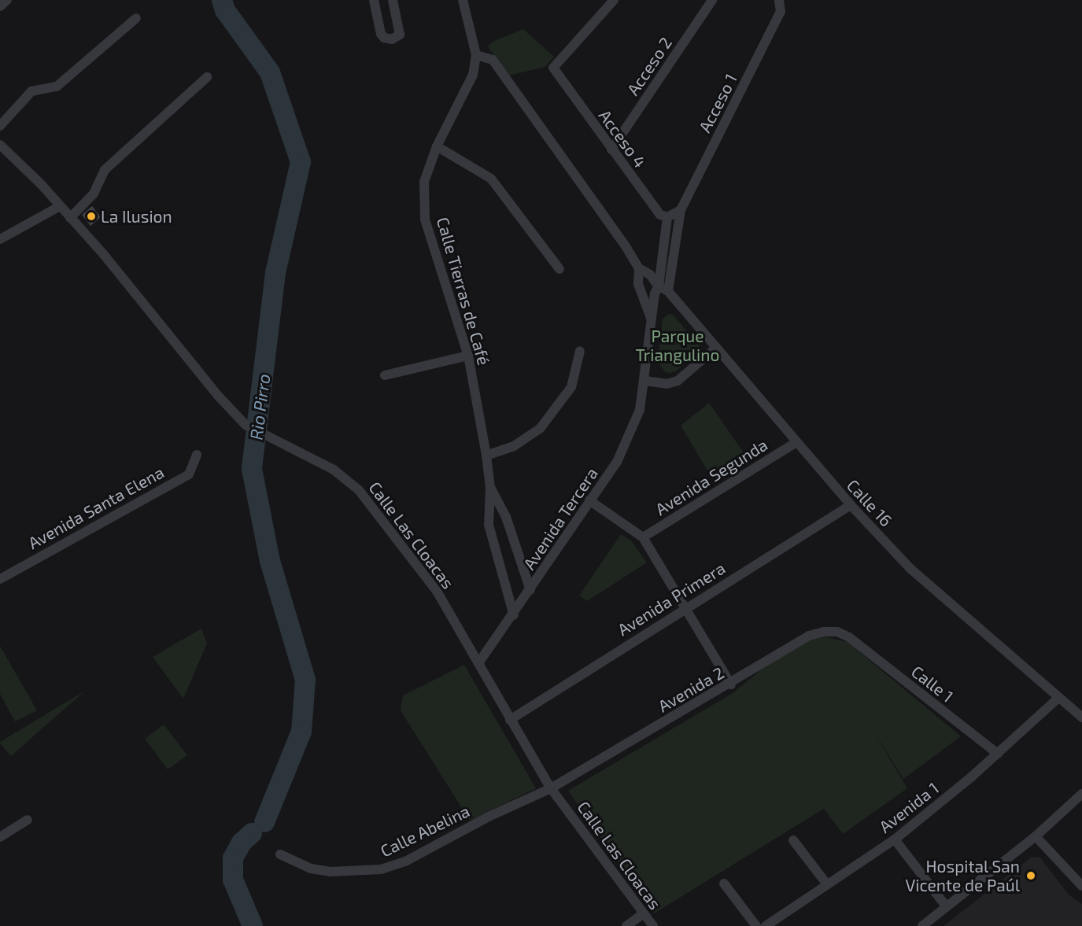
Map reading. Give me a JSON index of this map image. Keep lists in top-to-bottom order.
{
  "streets": {
    "street": [
      "Acceso 2",
      "Acceso 1",
      "Acceso 4",
      "Calle Tierras de Café",
      "Avenida Segunda",
      "Calle 16",
      "Avenida Santa Elena",
      "Avenida Tercera",
      "Calle Las Cloacas",
      "Avenida Primera",
      "Calle 1",
      "Avenida 2",
      "Avenida 1",
      "Calle Abelina"
    ]
  },
  "crossings": [
    ["Acceso 2", "Acceso 4"],
    ["Acceso 1", "Acceso 4"],
    ["Acceso 1", "Avenida Tercera"],
    ["Acceso 4", "Avenida Tercera"],
    ["Calle Tierras de Café", "Calle 16"],
    ["Calle Tierras de Café", "Avenida Tercera"],
    ["Avenida Segunda", "Calle 16"],
    ["Calle 16", "Avenida Tercera"],
    ["Calle 16", "Avenida Primera"],
    ["Calle 16", "Avenida 1"],
    ["Avenida Tercera", "Calle Las Cloacas"],
    ["Calle Las Cloacas", "Avenida Primera"],
    ["Calle Las Cloacas", "Avenida 2"],
    ["Calle Las Cloacas", "Calle Abelina"],
    ["Calle 1", "Avenida 2"],
    ["Calle 1", "Avenida 1"],
    ["Avenida 2", "Calle Abelina"]
  ],
  "water": ["Rio Pirro"],
  "parks": ["Parque Triangulino"],
  "places": ["La Ilusion", "Hospital San Vicente de Paúl"]
}
